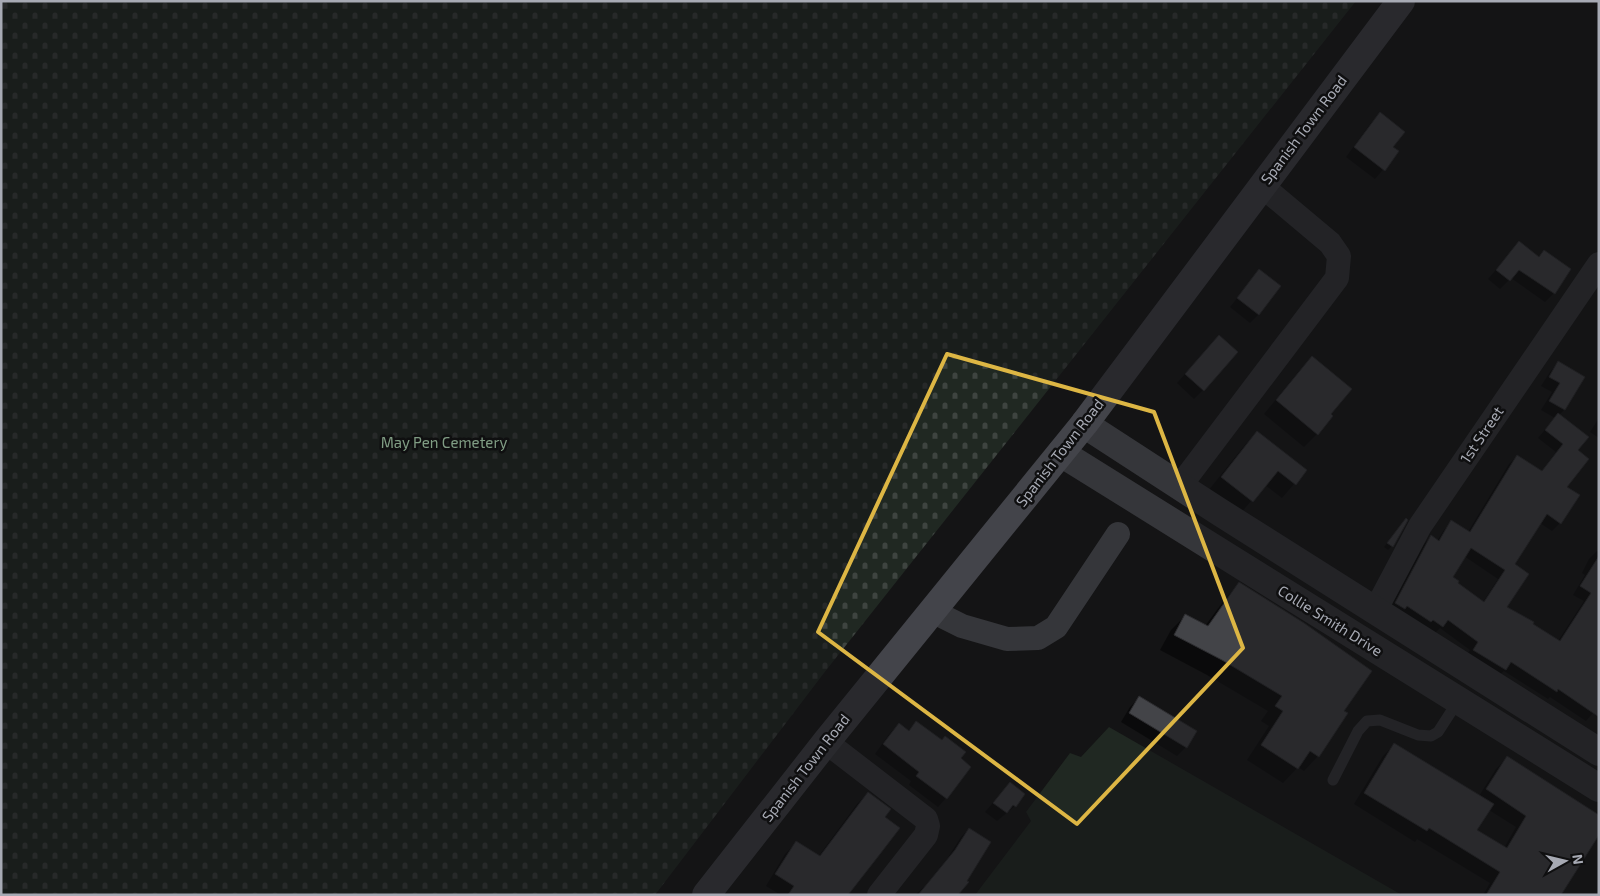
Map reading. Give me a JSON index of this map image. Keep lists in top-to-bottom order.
{
  "streets": {
    "main road": ["Spanish Town Road"],
    "street": ["1st Street", "Collie Smith Drive"]
  },
  "crossings": [
    ["Spanish Town Road", "Collie Smith Drive"]
  ],
  "parks": ["May Pen Cemetery"],
  "north": "right"
}
